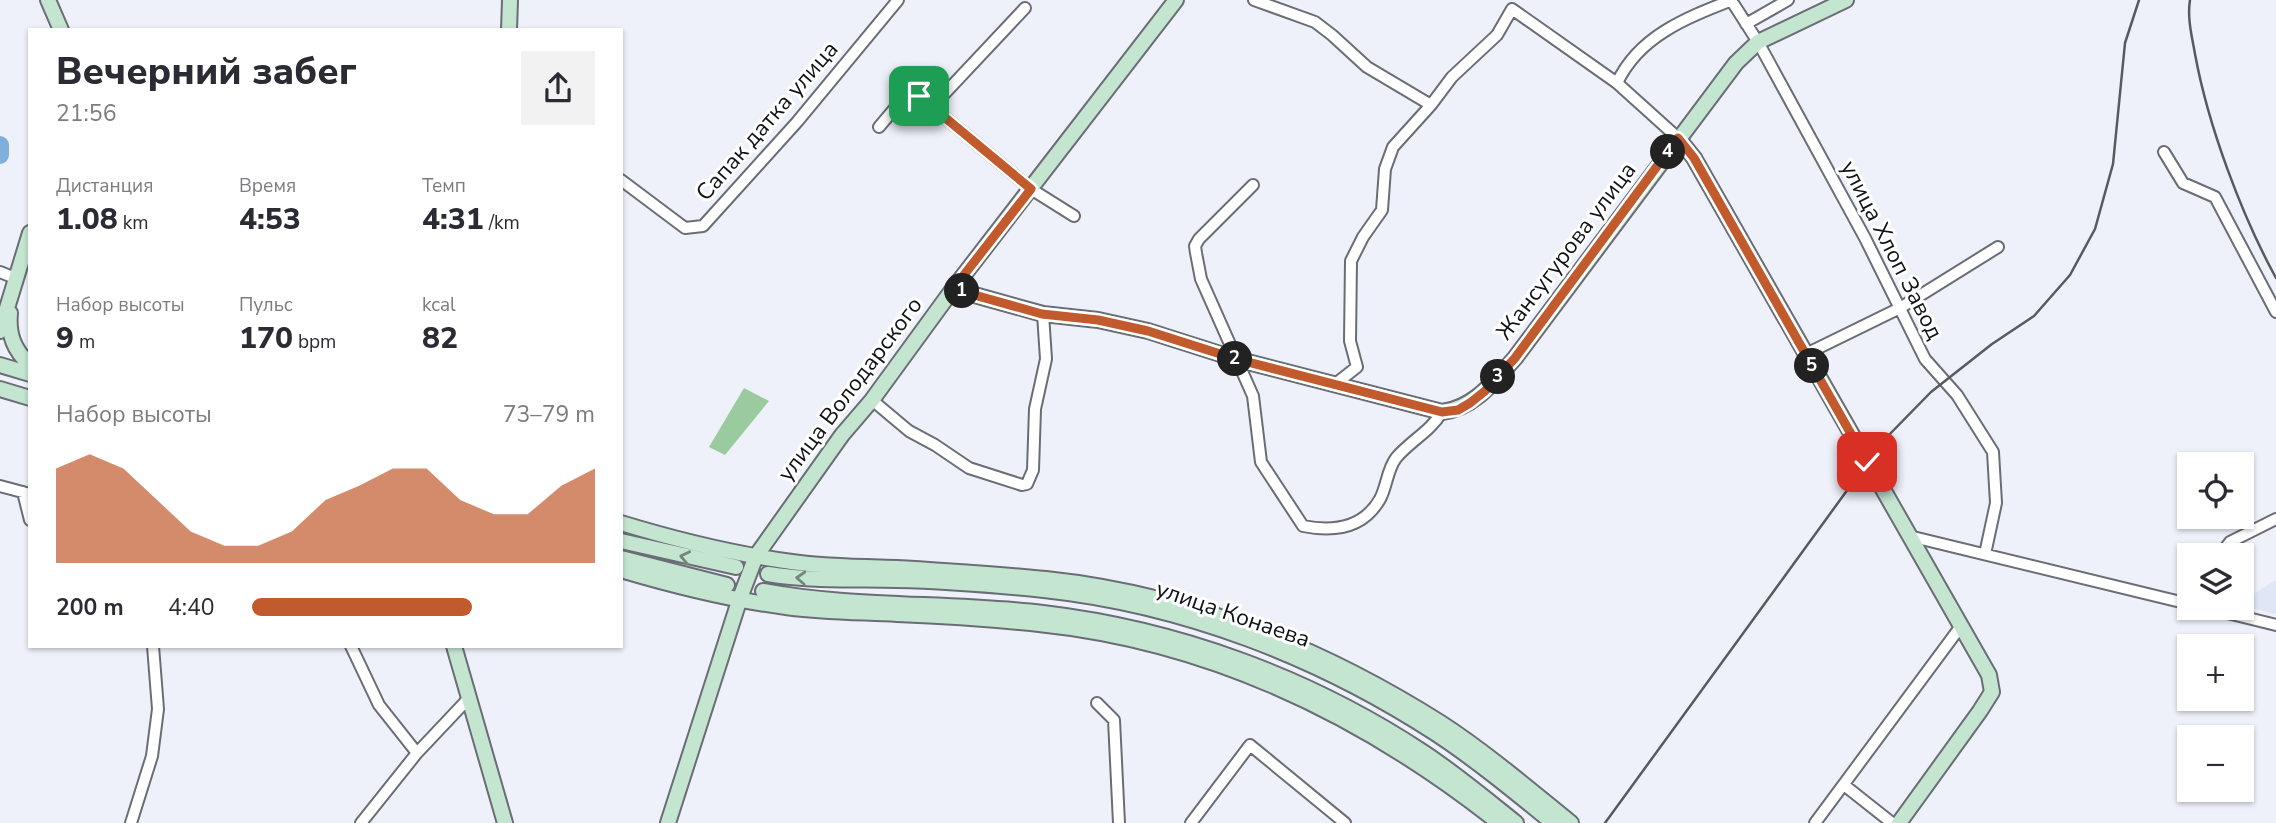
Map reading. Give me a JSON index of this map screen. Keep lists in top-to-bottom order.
{
  "streets": {
    "main road": ["Жансугурова улица", "улица Володарского", "улица Конаева"],
    "street": ["Сапак датка улица", "улица Хлоп Завод"]
  },
  "crossings": [
    ["улица Хлоп Завод", "Жансугурова улица"]
  ],
  "page": {
    "heading": ["Вечерний забег", "21:56"],
    "pins": [
      "4",
      "1",
      "2",
      "5",
      "3"
    ],
    "stats": [
      ["Дистанция", "1.08 km"],
      ["Время", "4:53"],
      ["Темп", "4:31 /km"],
      ["Набор высоты", "9 m"],
      ["Пульс", "170 bpm"],
      ["kcal", "82"]
    ],
    "chart": ["Набор высоты", "73–79 m"],
    "map_buttons": ["+", "−"],
    "list": [
      {
        "name": "200 m",
        "note": "4:40"
      }
    ]
  }
}
